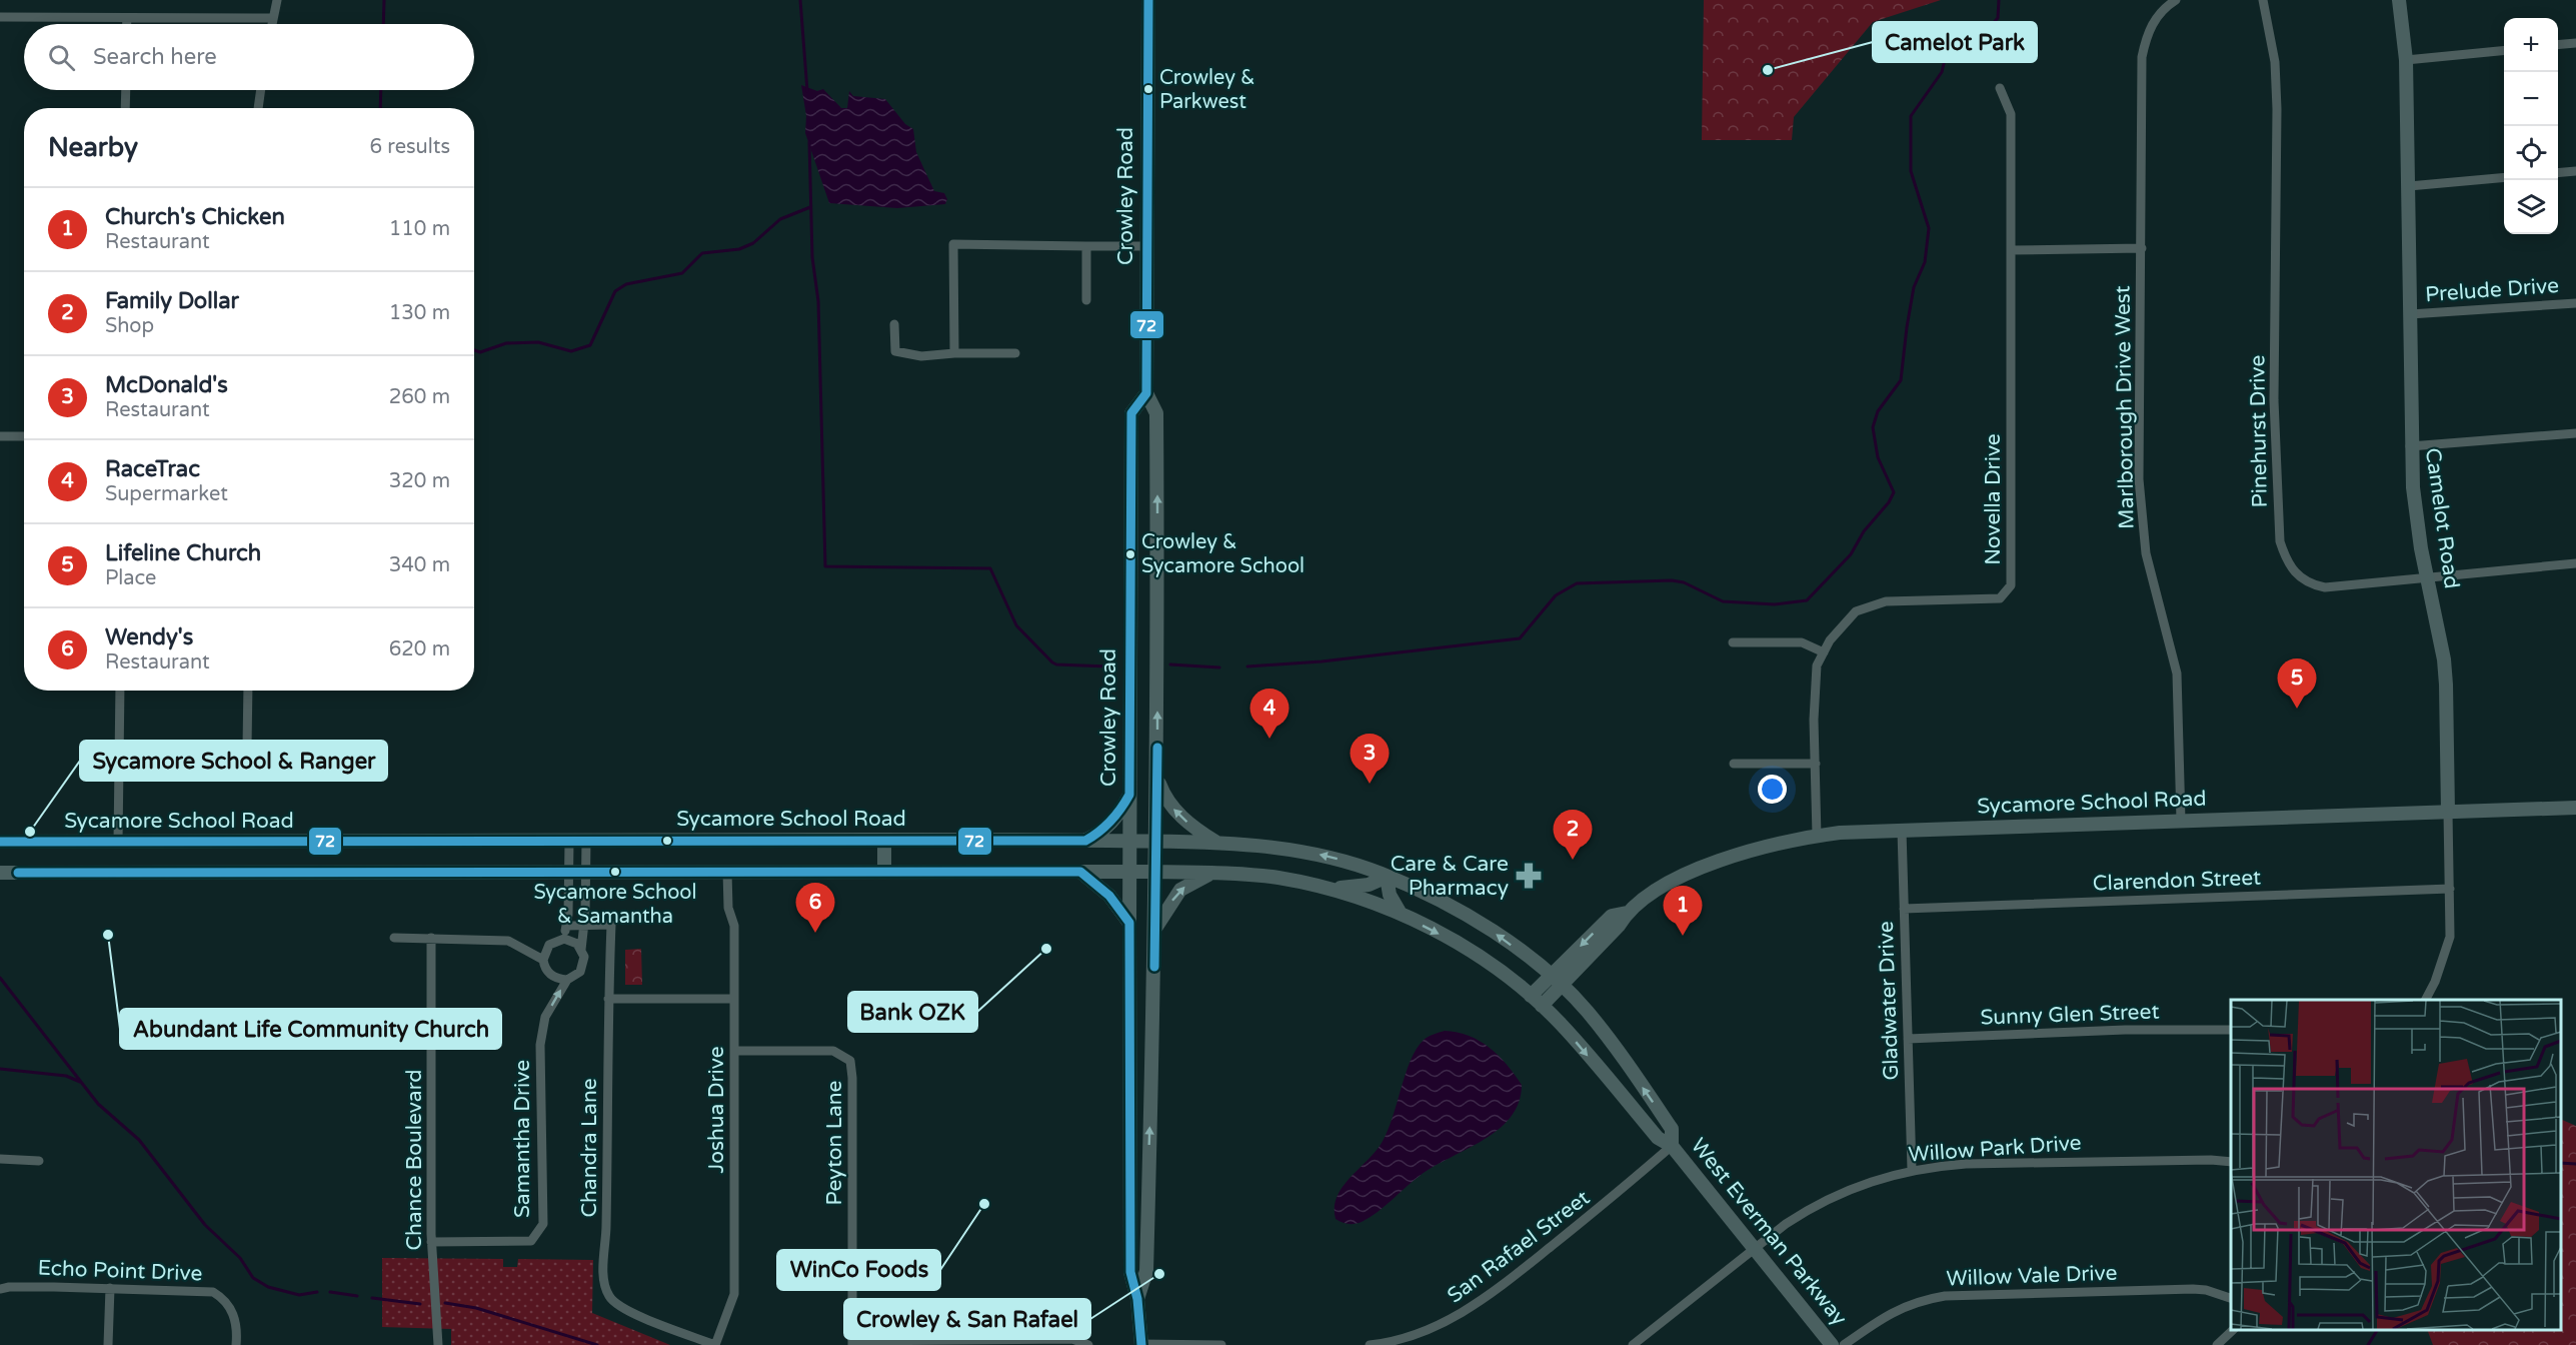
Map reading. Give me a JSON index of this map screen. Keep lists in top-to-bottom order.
{
  "streets": {
    "main road": [
      "Crowley Road",
      "Camelot Road",
      "Sycamore School Road",
      "West Everman Parkway"
    ],
    "street": [
      "Prelude Drive",
      "Marlborough Drive West",
      "Pinehurst Drive",
      "Novella Drive",
      "Clarendon Street",
      "Gladwater Drive",
      "Sunny Glen Street",
      "Joshua Drive",
      "Samantha Drive",
      "Peyton Lane",
      "Chandra Lane",
      "Willow Park Drive",
      "Chance Boulevard",
      "San Rafael Street",
      "Echo Point Drive",
      "Willow Vale Drive"
    ]
  },
  "crossings": [
    ["Crowley Road", "Sycamore School Road"],
    ["Prelude Drive", "Camelot Road"],
    ["Marlborough Drive West", "Sycamore School Road"],
    ["Pinehurst Drive", "Camelot Road"],
    ["Novella Drive", "Sycamore School Road"],
    ["Camelot Road", "Sycamore School Road"],
    ["Camelot Road", "Clarendon Street"],
    ["Sycamore School Road", "Gladwater Drive"],
    ["Sycamore School Road", "Samantha Drive"],
    ["Sycamore School Road", "West Everman Parkway"],
    ["Clarendon Street", "Gladwater Drive"],
    ["Gladwater Drive", "Sunny Glen Street"],
    ["Gladwater Drive", "Willow Park Drive"],
    ["Joshua Drive", "Peyton Lane"],
    ["Joshua Drive", "Chandra Lane"],
    ["Samantha Drive", "Chandra Lane"],
    ["Samantha Drive", "Chance Boulevard"],
    ["Willow Park Drive", "West Everman Parkway"],
    ["West Everman Parkway", "San Rafael Street"]
  ],
  "places": {
    "other": [
      "Camelot Park",
      "Crowley & Parkwest",
      "Crowley & Sycamore School",
      "Sycamore School & Ranger",
      "Sycamore School & Samantha",
      "Abundant Life Community Church",
      "Bank OZK",
      "WinCo Foods",
      "Crowley & San Rafael"
    ],
    "pharmacy": ["Care & Care Pharmacy"]
  },
  "lines": ["transit line 72"],
  "page": {
    "map_buttons": ["+", "−"],
    "search": "Search here",
    "heading": ["Nearby", "6 results"],
    "list": [
      {
        "mark": "1",
        "name": "Church's Chicken",
        "note": "Restaurant",
        "value": "110 m"
      },
      {
        "mark": "2",
        "name": "Family Dollar",
        "note": "Shop",
        "value": "130 m"
      },
      {
        "mark": "3",
        "name": "McDonald's",
        "note": "Restaurant",
        "value": "260 m"
      },
      {
        "mark": "4",
        "name": "RaceTrac",
        "note": "Supermarket",
        "value": "320 m"
      },
      {
        "mark": "5",
        "name": "Lifeline Church",
        "note": "Place",
        "value": "340 m"
      },
      {
        "mark": "6",
        "name": "Wendy's",
        "note": "Restaurant",
        "value": "620 m"
      }
    ],
    "pins": [
      "5",
      "4",
      "3",
      "2",
      "6",
      "1"
    ]
  }
}
